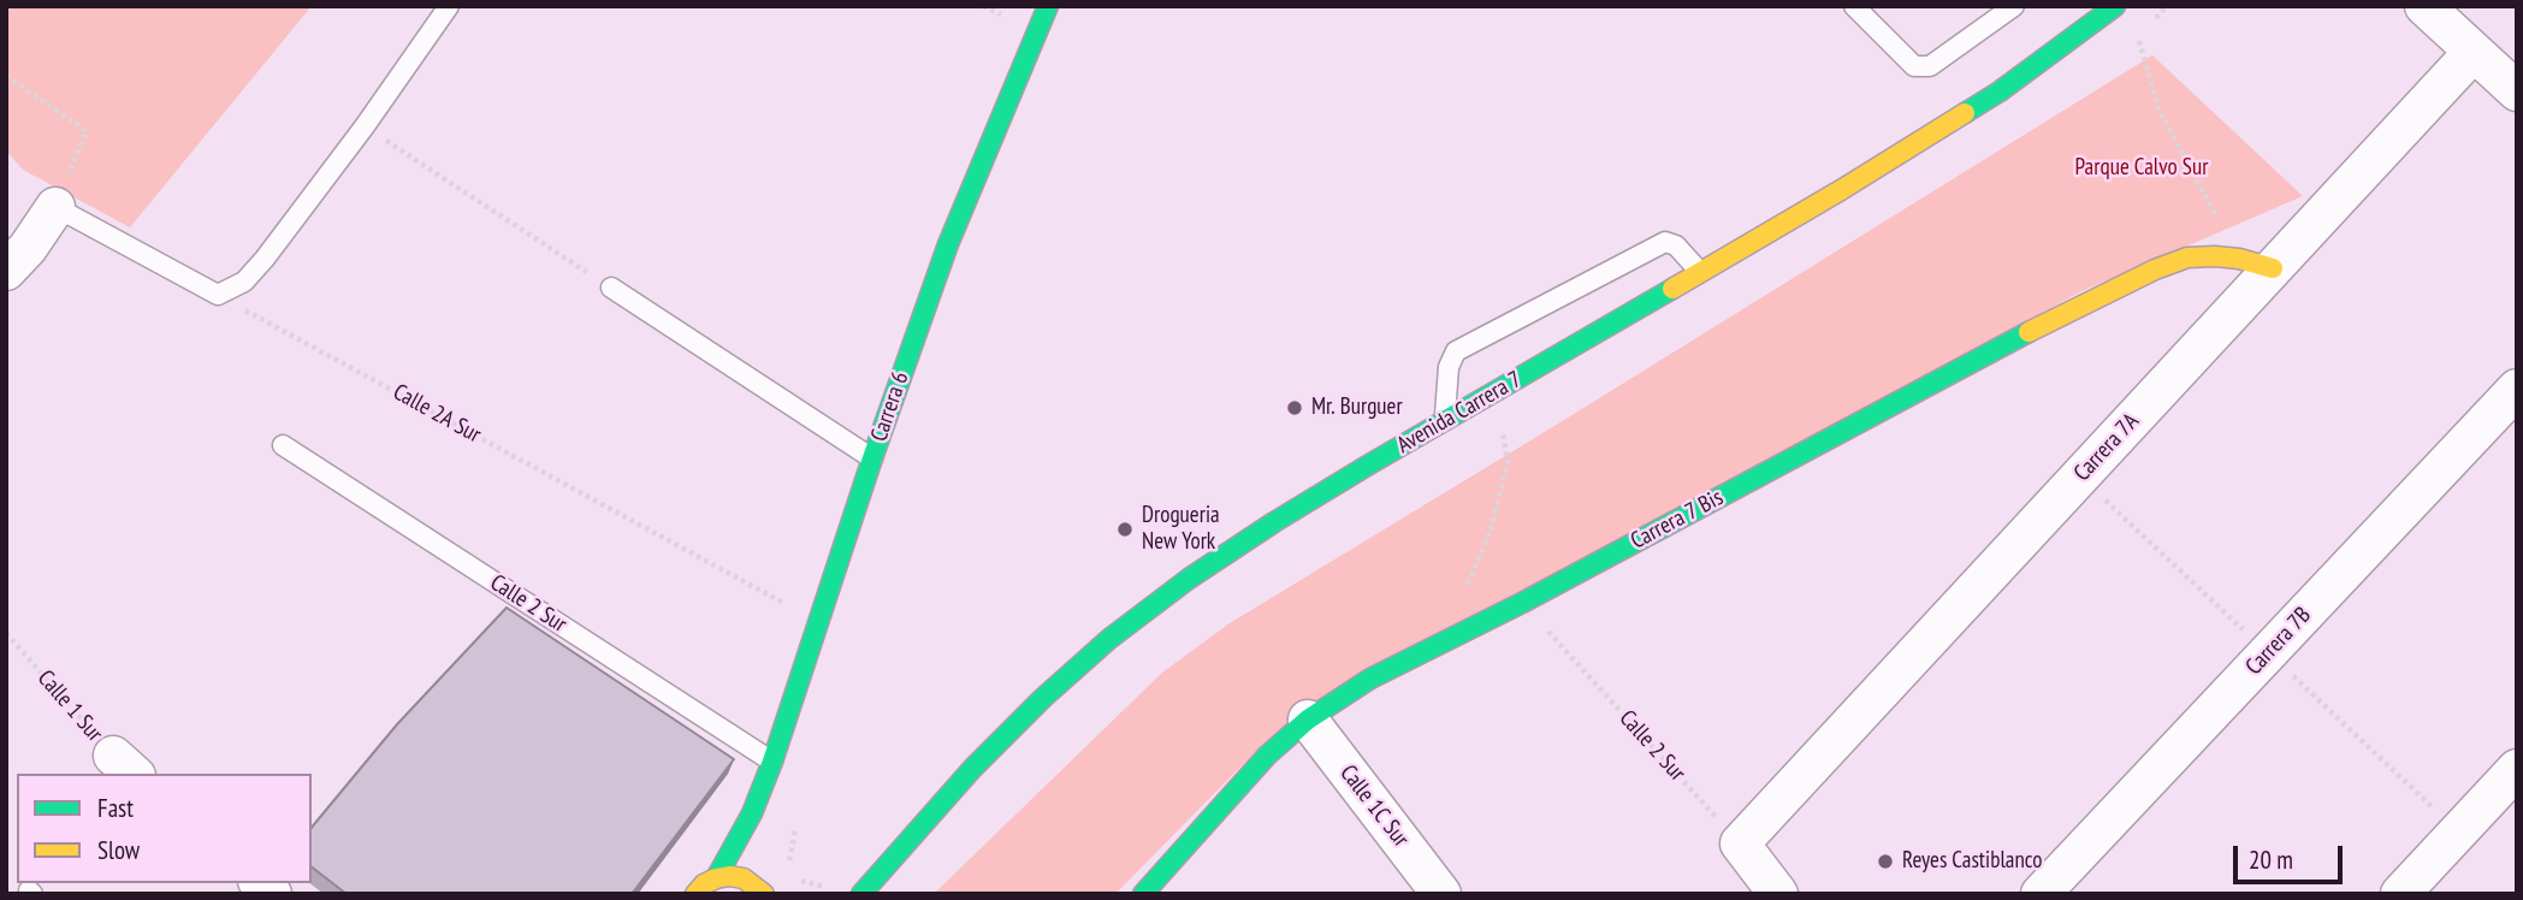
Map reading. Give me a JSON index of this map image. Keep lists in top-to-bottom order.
{
  "streets": {
    "street": [
      "Carrera 6",
      "Avenida Carrera 7",
      "Carrera 7A",
      "Carrera 7 Bis",
      "Carrera 7B",
      "Calle 1C Sur"
    ],
    "lane": ["Calle 2 Sur"],
    "path": ["Calle 2A Sur", "Calle 1 Sur"]
  },
  "crossings": [
    ["Carrera 6", "Calle 2A Sur"],
    ["Carrera 6", "Calle 2 Sur"],
    ["Carrera 7A", "Carrera 7 Bis"],
    ["Carrera 7A", "Calle 2 Sur"],
    ["Carrera 7 Bis", "Calle 2 Sur"],
    ["Carrera 7 Bis", "Calle 1C Sur"]
  ],
  "parks": ["Parque Calvo Sur"],
  "places": ["Mr. Burguer", "Drogueria New York", "Reyes Castiblanco"],
  "legend": ["Fast", "Slow"],
  "scale_bar": "20 m"
}
